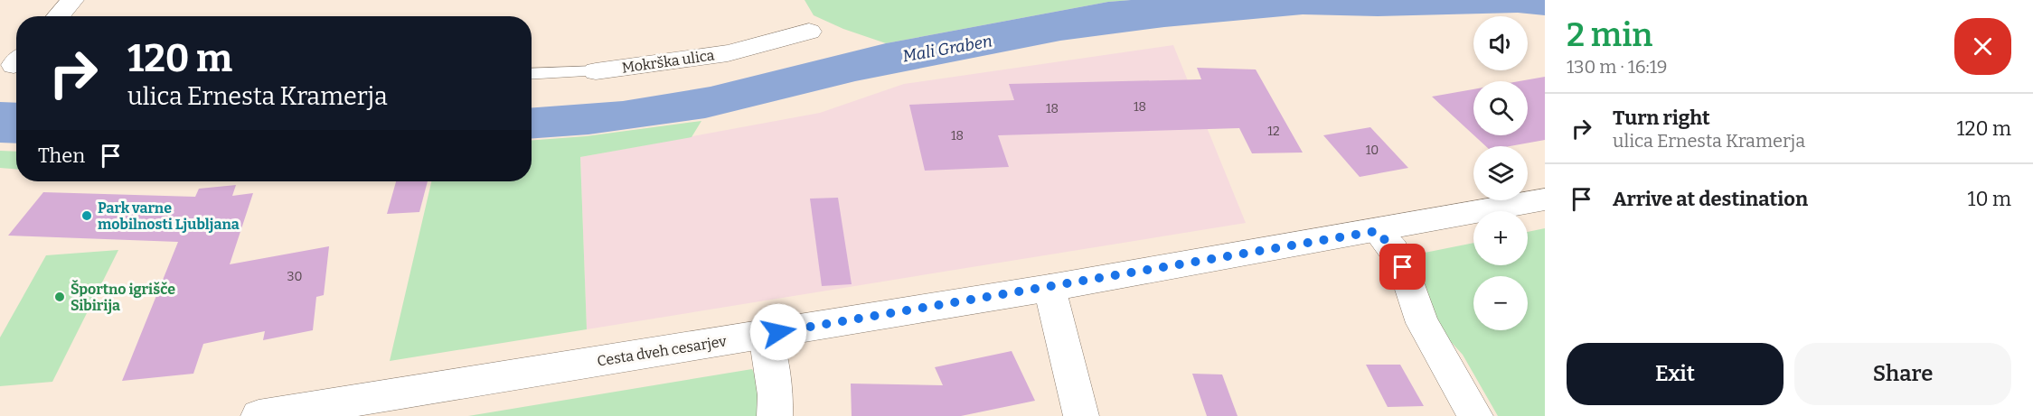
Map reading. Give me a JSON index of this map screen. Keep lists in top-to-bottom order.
{
  "streets": {
    "street": ["Mokrška ulica", "Cesta dveh cesarjev"]
  },
  "water": ["Mali Graben"],
  "places": ["Park varne mobilnosti Ljubljana", "Športno igrišče Sibirija"],
  "house_numbers": [
    "18",
    "18",
    "12",
    "18",
    "10",
    "30"
  ],
  "page": {
    "heading": ["2 min", "130 m · 16:19"],
    "map_buttons": ["+", "−"],
    "turn": ["120 m", "ulica Ernesta Kramerja"],
    "list": [
      {
        "name": "Turn right",
        "note": "ulica Ernesta Kramerja",
        "value": "120 m"
      },
      {
        "name": "Arrive at destination",
        "value": "10 m"
      }
    ],
    "then": "Then",
    "buttons": ["Exit", "Share"]
  }
}
